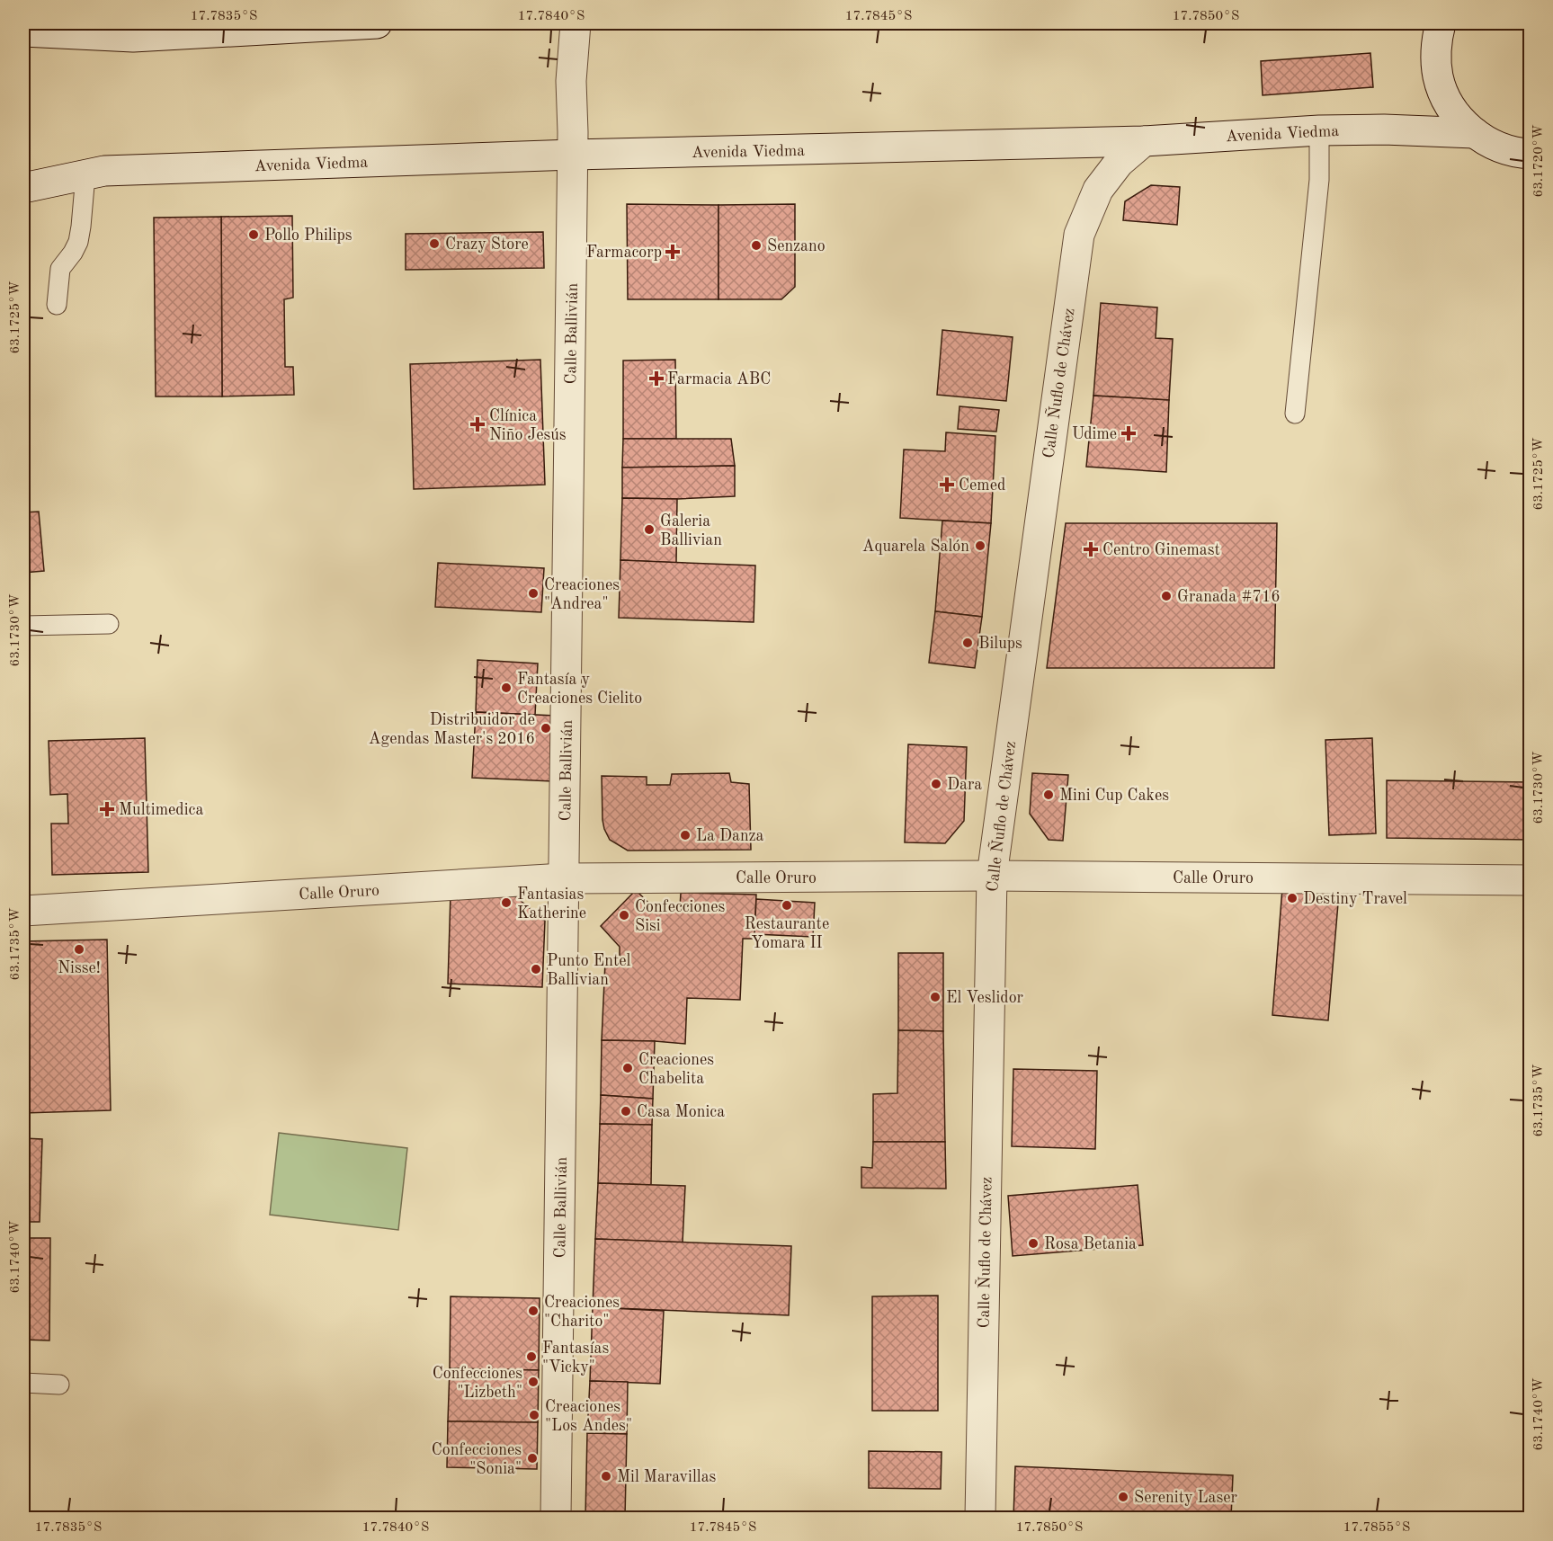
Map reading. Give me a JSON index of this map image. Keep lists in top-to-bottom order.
{
  "streets": {
    "street": [
      "Avenida Viedma",
      "Calle Ballivián",
      "Calle Ñuflo de Chávez",
      "Calle Oruro"
    ]
  },
  "crossings": [
    ["Avenida Viedma", "Calle Ballivián"],
    ["Avenida Viedma", "Calle Ñuflo de Chávez"],
    ["Calle Ballivián", "Calle Oruro"],
    ["Calle Ñuflo de Chávez", "Calle Oruro"]
  ],
  "places": {
    "other": [
      "Pollo Philips",
      "Crazy Store",
      "Senzano",
      "Galeria Ballivian",
      "Aquarela Salón",
      "Creaciones \"Andrea\"",
      "Granada #716",
      "Bilups",
      "Fantasía y Creaciones Cielito",
      "Distribuidor de Agendas Master's 2016",
      "Dara",
      "Mini Cup Cakes",
      "La Danza",
      "Destiny Travel",
      "Fantasias Katherine",
      "Restaurante Yomara II",
      "Confecciones Sisi",
      "Nisse!",
      "Punto Entel Ballivian",
      "El Veslidor",
      "Creaciones Chabelita",
      "Casa Monica",
      "Rosa Betania",
      "Creaciones \"Charito\"",
      "Fantasías \"Vicky\"",
      "Confecciones \"Lizbeth\"",
      "Creaciones \"Los Andes\"",
      "Confecciones \"Sonia\"",
      "Mil Maravillas",
      "Serenity Laser"
    ],
    "health": [
      "Farmacorp",
      "Farmacia ABC",
      "Clínica Niño Jesús",
      "Udime",
      "Cemed",
      "Centro Ginemast",
      "Multimedica"
    ]
  },
  "coordinates": [
    "17.7835°S",
    "17.7840°S",
    "17.7845°S",
    "17.7850°S",
    "63.1720°W",
    "63.1725°W",
    "63.1730°W",
    "63.1735°W",
    "63.1740°W",
    "17.7855°S"
  ]
}
